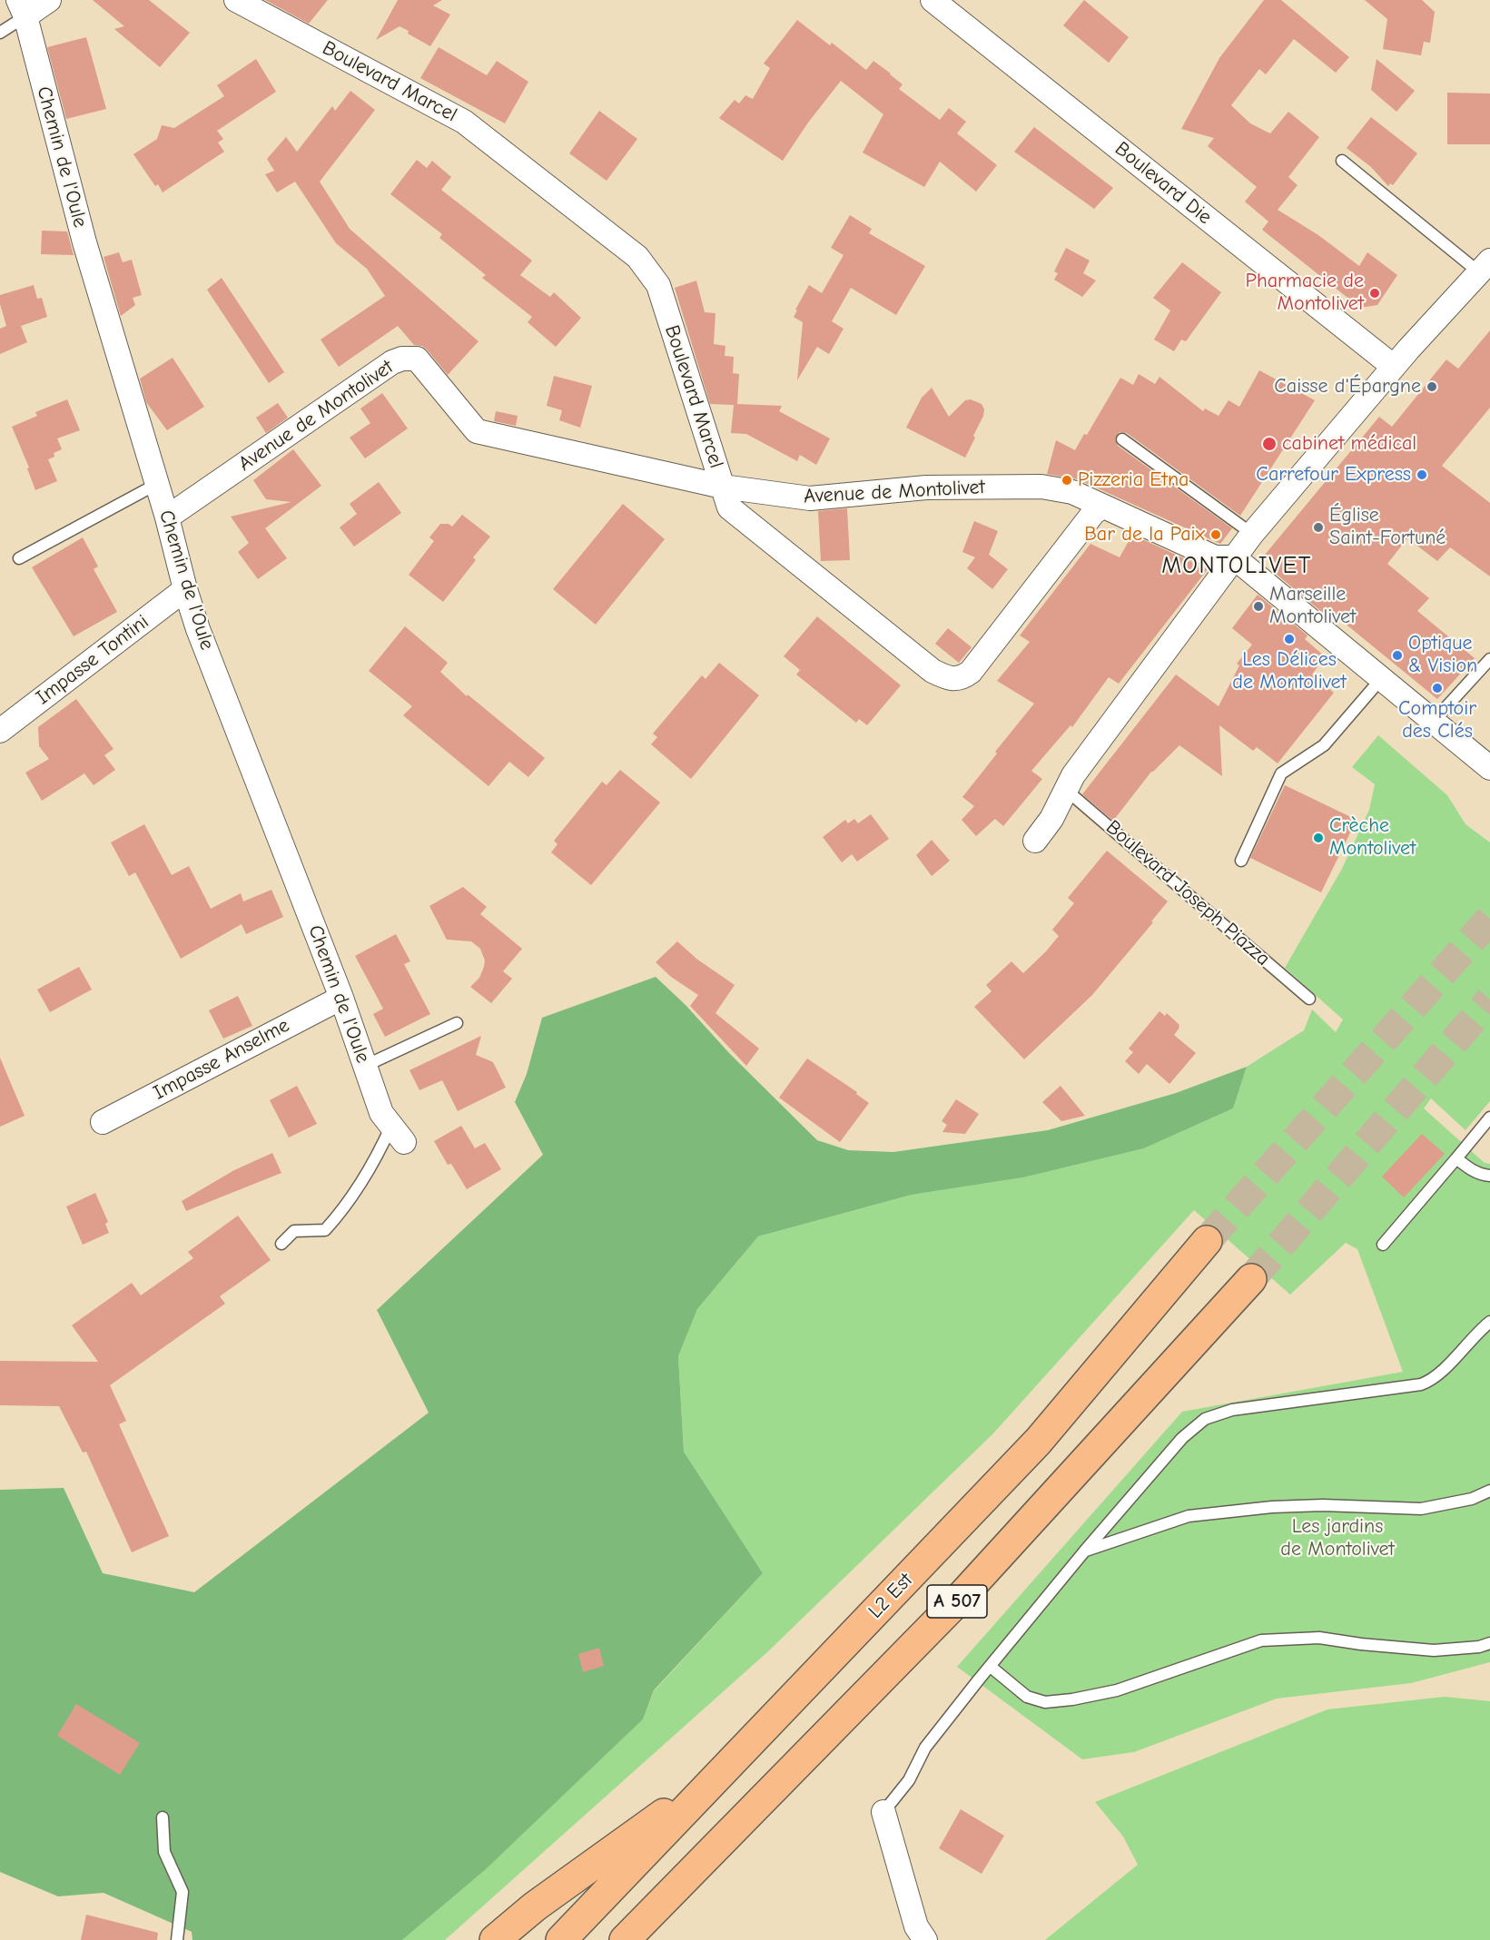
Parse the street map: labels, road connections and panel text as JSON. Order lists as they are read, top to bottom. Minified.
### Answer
{"streets":{"highway":["L2 Est","A 507"],"street":["Boulevard Marcel","Chemin de l'Oule","Boulevard Die","Avenue de Montolivet","Impasse Tontini","Impasse Anselme"],"lane":["Boulevard Joseph Piazza"]},"crossings":[["Boulevard Marcel","Avenue de Montolivet"],["Chemin de l'Oule","Avenue de Montolivet"],["Chemin de l'Oule","Impasse Tontini"],["Chemin de l'Oule","Impasse Anselme"]],"districts":["MONTOLIVET"],"parks":["Les jardins de Montolivet"],"places":["Pharmacie de Montolivet","Caisse d'Épargne","cabinet médical","Carrefour Express","Pizzeria Etna","Église Saint-Fortuné","Bar de la Paix","Marseille Montolivet","Les Délices de Montolivet","Optique & Vision","Comptoir des Clés","Crèche Montolivet"]}
